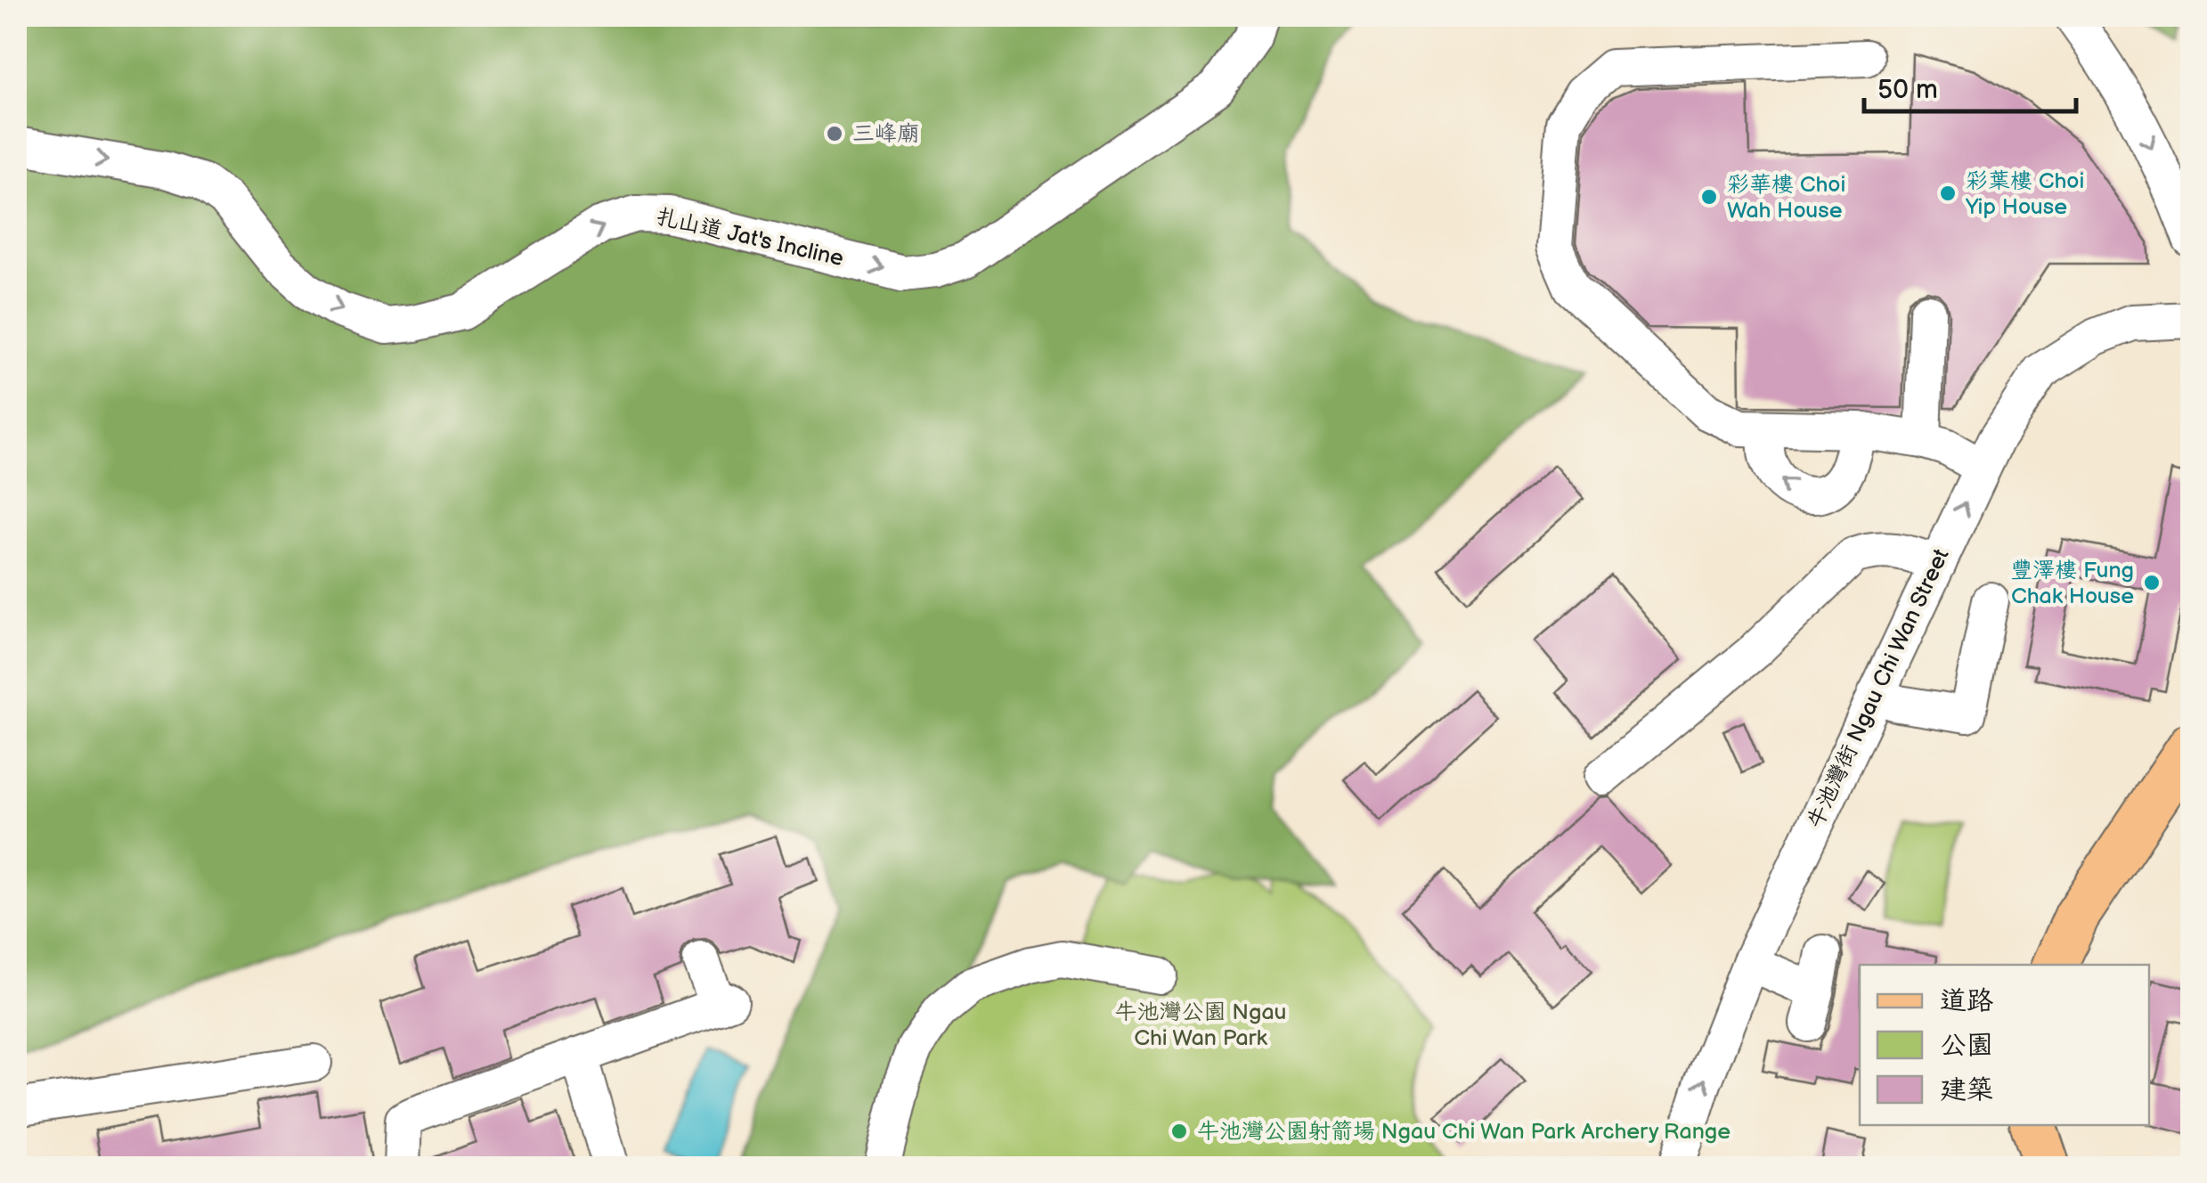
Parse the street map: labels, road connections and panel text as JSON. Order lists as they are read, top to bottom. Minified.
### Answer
{"streets":{"street":["扎山道 Jat's Incline","牛池灣街 Ngau Chi Wan Street"]},"one_way":["扎山道 Jat's Incline"],"parks":["牛池灣公園 Ngau Chi Wan Park"],"places":["三峰廟","彩葉樓 Choi Yip House","彩華樓 Choi Wah House","豐澤樓 Fung Chak House","牛池灣公園射箭場 Ngau Chi Wan Park Archery Range"],"legend":["道路","公園","建築"],"scale_bar":"50 m"}
